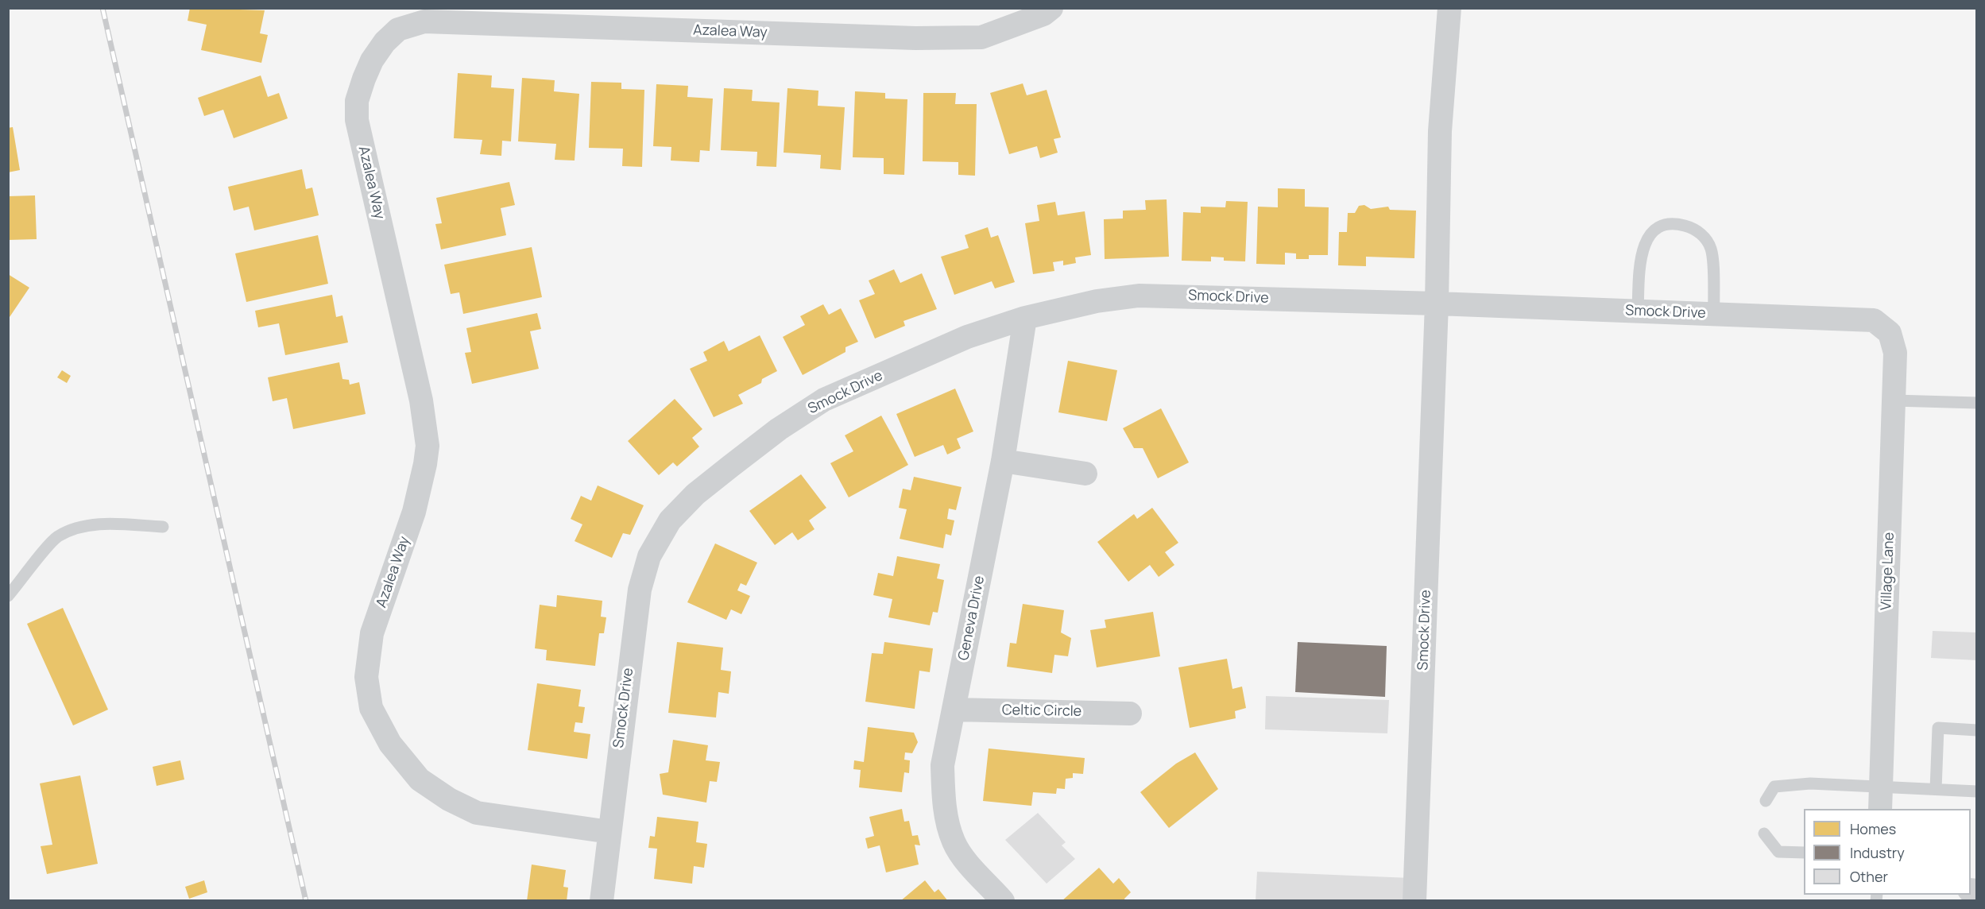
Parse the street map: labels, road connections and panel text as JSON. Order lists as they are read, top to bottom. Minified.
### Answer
{"streets":{"street":["Azalea Way","Smock Drive","Village Lane","Geneva Drive","Celtic Circle"]},"crossings":[["Azalea Way","Smock Drive"],["Smock Drive","Village Lane"],["Smock Drive","Geneva Drive"],["Geneva Drive","Celtic Circle"]],"legend":["Homes","Industry","Other"]}
